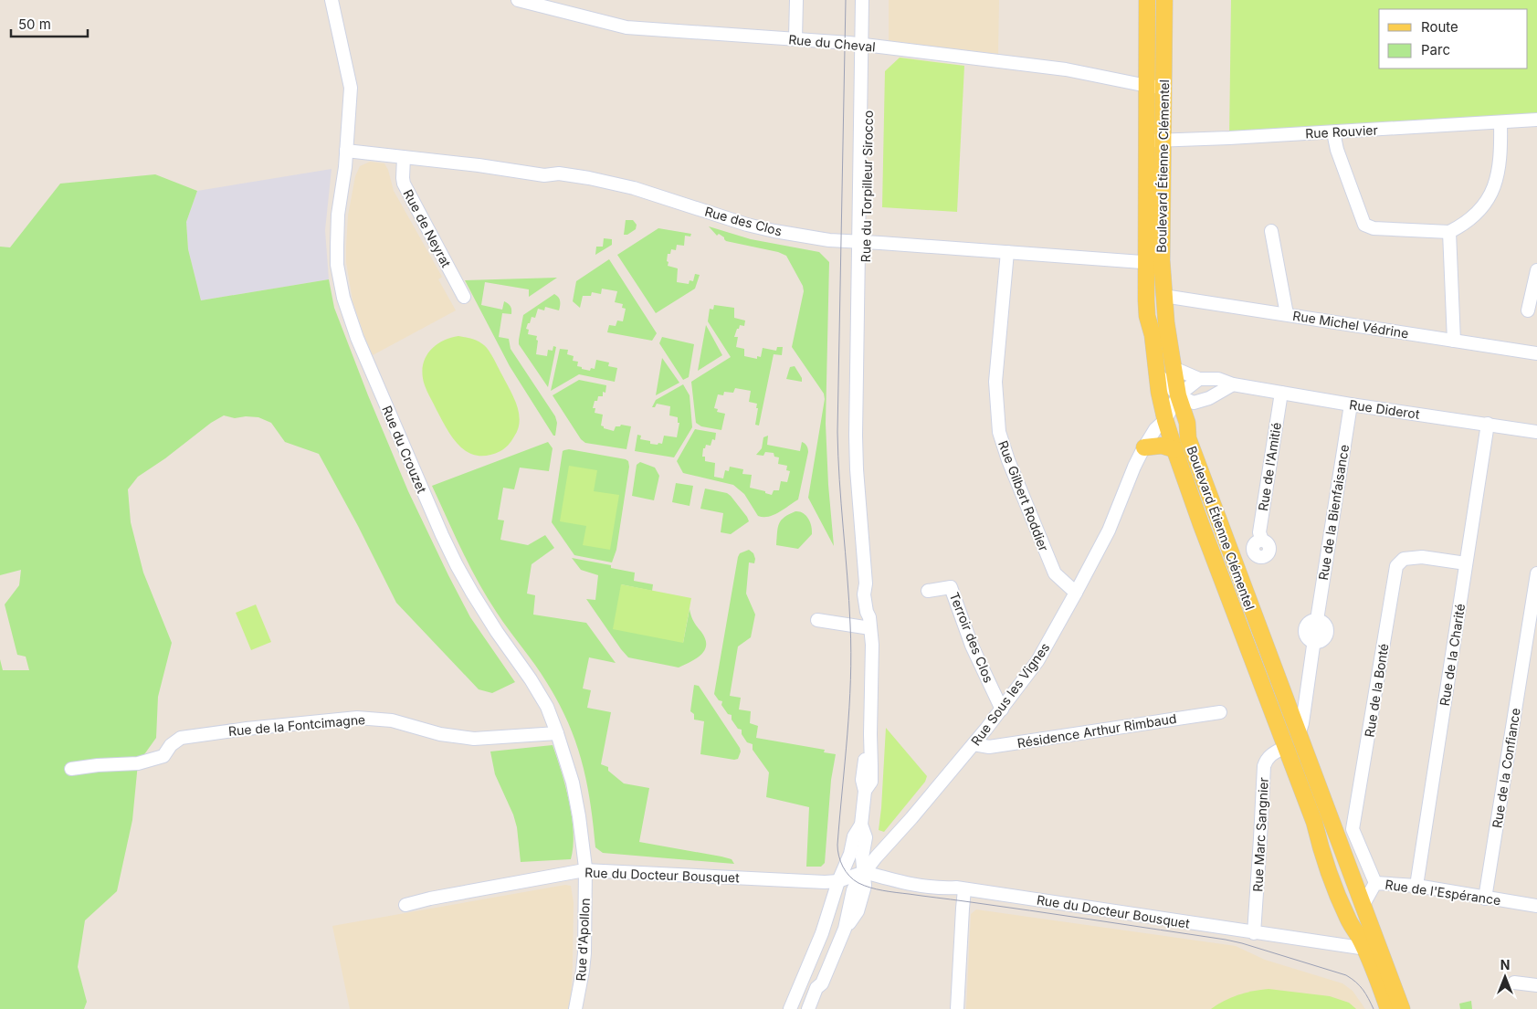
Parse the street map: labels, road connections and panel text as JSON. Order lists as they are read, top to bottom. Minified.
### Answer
{"streets":{"main road":["Boulevard Étienne Clémentel"],"street":["Rue du Cheval","Rue Rouvier","Rue du Torpilleur Sirocco","Rue des Clos","Rue de Neyrat","Rue Michel Védrine","Rue Diderot","Rue du Crouzet","Rue de l'Amitié","Rue Gilbert Roddier","Rue de la Bienfaisance","Terroir des Clos","Rue de la Charité","Rue de la Bonté","Rue Sous les Vignes","Rue de la Fontcimagne","Résidence Arthur Rimbaud","Rue de la Confiance","Rue Marc Sangnier","Rue du Docteur Bousquet","Rue de l'Espérance","Rue d'Apollon"]},"crossings":[["Rue du Cheval","Boulevard Étienne Clémentel"],["Rue du Cheval","Rue du Torpilleur Sirocco"],["Rue Rouvier","Boulevard Étienne Clémentel"],["Boulevard Étienne Clémentel","Rue des Clos"],["Boulevard Étienne Clémentel","Rue Michel Védrine"],["Boulevard Étienne Clémentel","Rue Diderot"],["Boulevard Étienne Clémentel","Rue de la Bienfaisance"],["Boulevard Étienne Clémentel","Rue Marc Sangnier"],["Boulevard Étienne Clémentel","Rue du Docteur Bousquet"],["Boulevard Étienne Clémentel","Rue de l'Espérance"],["Rue du Torpilleur Sirocco","Rue des Clos"],["Rue du Torpilleur Sirocco","Rue Sous les Vignes"],["Rue du Torpilleur Sirocco","Rue du Docteur Bousquet"],["Rue des Clos","Rue de Neyrat"],["Rue des Clos","Rue du Crouzet"],["Rue des Clos","Rue Gilbert Roddier"],["Rue Diderot","Rue de l'Amitié"],["Rue Diderot","Rue de la Bienfaisance"],["Rue Diderot","Rue de la Charité"],["Rue du Crouzet","Rue de la Fontcimagne"],["Rue du Crouzet","Rue du Docteur Bousquet"],["Rue du Crouzet","Rue d'Apollon"],["Rue Gilbert Roddier","Rue Sous les Vignes"],["Terroir des Clos","Rue Sous les Vignes"],["Rue de la Charité","Rue de la Bonté"],["Rue de la Charité","Rue de l'Espérance"],["Rue de la Bonté","Rue de l'Espérance"],["Rue Sous les Vignes","Résidence Arthur Rimbaud"],["Rue Sous les Vignes","Rue du Docteur Bousquet"],["Rue de la Confiance","Rue de l'Espérance"],["Rue Marc Sangnier","Rue du Docteur Bousquet"],["Rue du Docteur Bousquet","Rue d'Apollon"]],"legend":["Route","Parc"],"scale_bar":"50 m","north":"top"}
